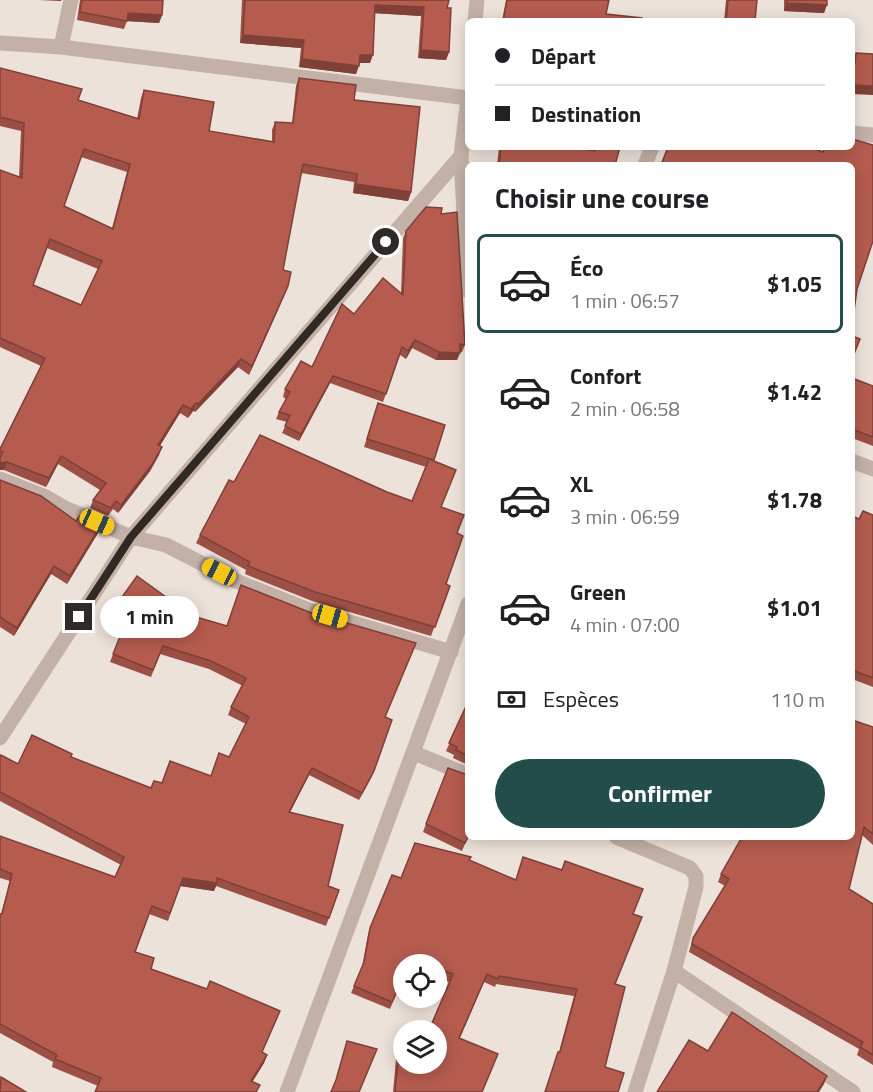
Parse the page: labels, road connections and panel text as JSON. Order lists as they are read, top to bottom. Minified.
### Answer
{"page":{"banner":["Départ","Destination"],"heading":"Choisir une course","list":[{"name":"Éco","note":"1 min · 06:57","value":"$1.05"},{"name":"Confort","note":"2 min · 06:58","value":"$1.42"},{"name":"XL","note":"3 min · 06:59","value":"$1.78"},{"name":"Green","note":"4 min · 07:00","value":"$1.01"}],"bubble":"1 min","pay":["Espèces","110 m"],"buttons":"Confirmer"}}
